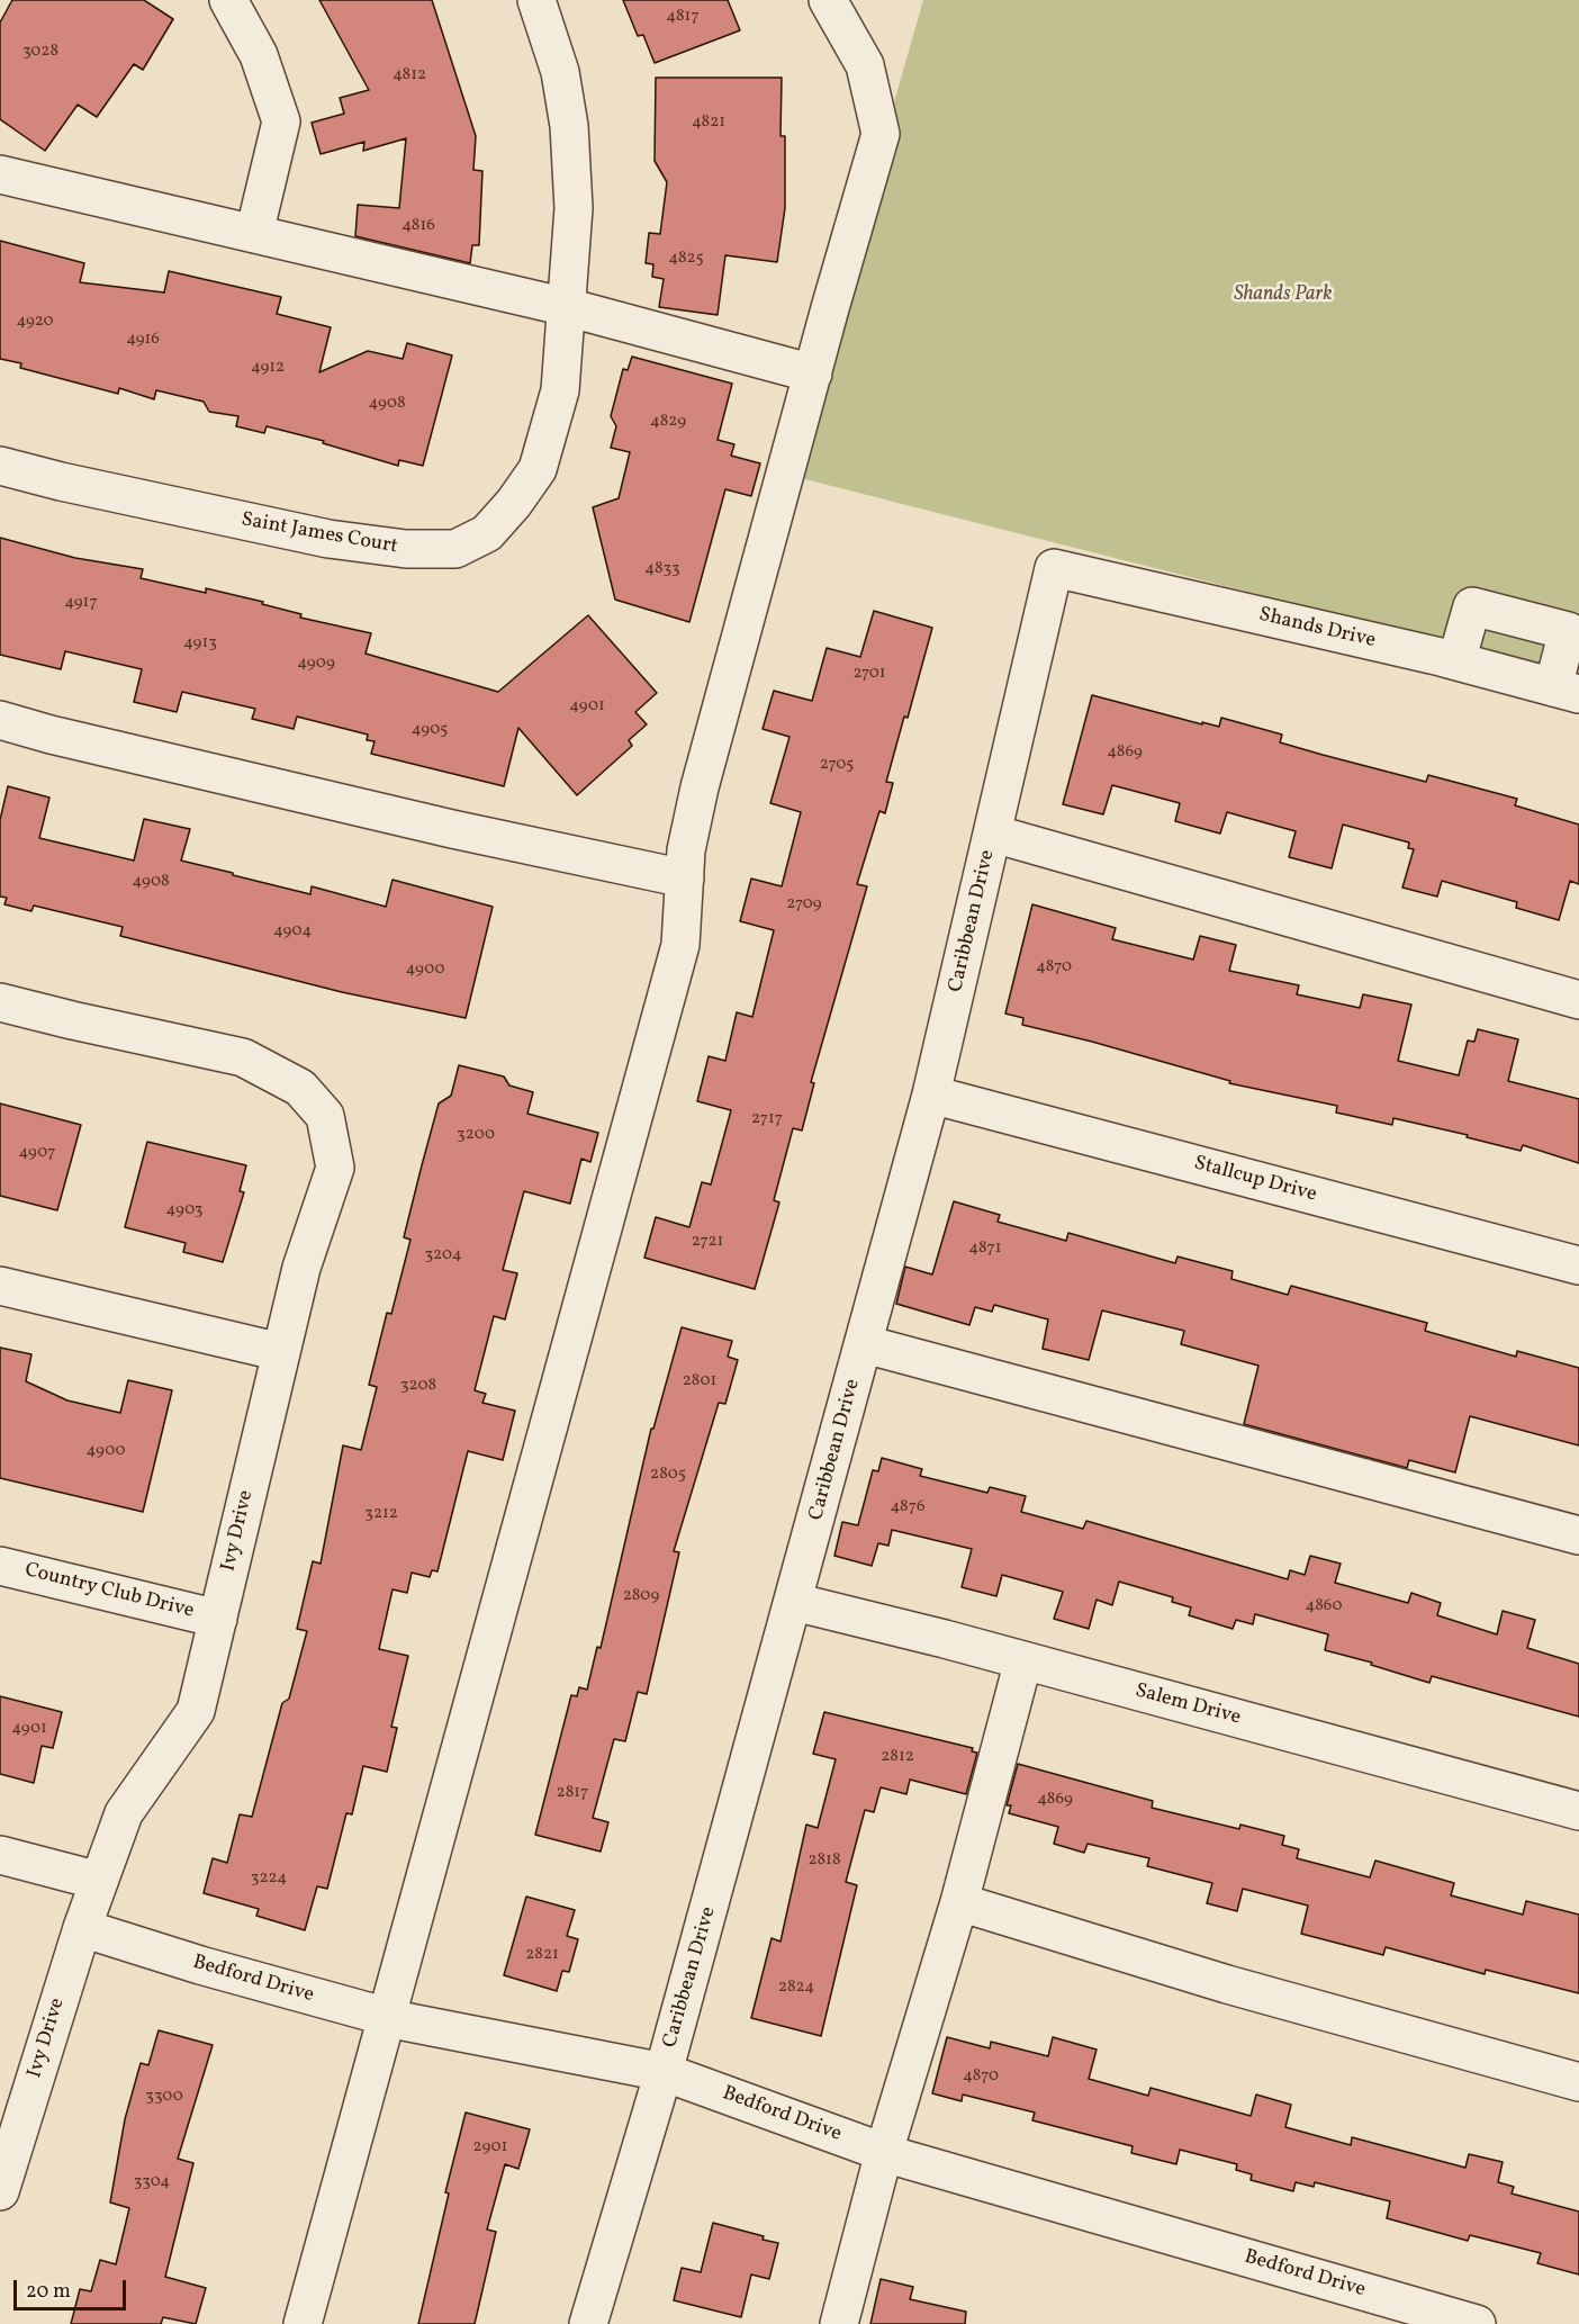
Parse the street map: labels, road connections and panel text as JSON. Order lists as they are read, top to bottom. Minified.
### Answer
{"streets":{"street":["Saint James Court","Shands Drive","Caribbean Drive","Stallcup Drive","Ivy Drive","Country Club Drive","Salem Drive","Bedford Drive"]},"crossings":[["Shands Drive","Caribbean Drive"],["Caribbean Drive","Stallcup Drive"],["Caribbean Drive","Salem Drive"],["Caribbean Drive","Bedford Drive"],["Ivy Drive","Country Club Drive"],["Ivy Drive","Bedford Drive"]],"parks":["Shands Park"],"house_numbers":["4817","3028","4812","4821","4816","4825","4920","4916","4912","4908","4829","4833","4917","4913","4909","2701","4901","4905","4869","2705","4908","2709","4904","4870","4900","2717","3200","4907","4903","2721","4871","3204","2801","3208","4900","2805","4876","3212","2809","4860","4901","2812","2817","4869","2818","3224","2821","2824","4870","3300","2901","3304"],"scale_bar":"20 m"}
